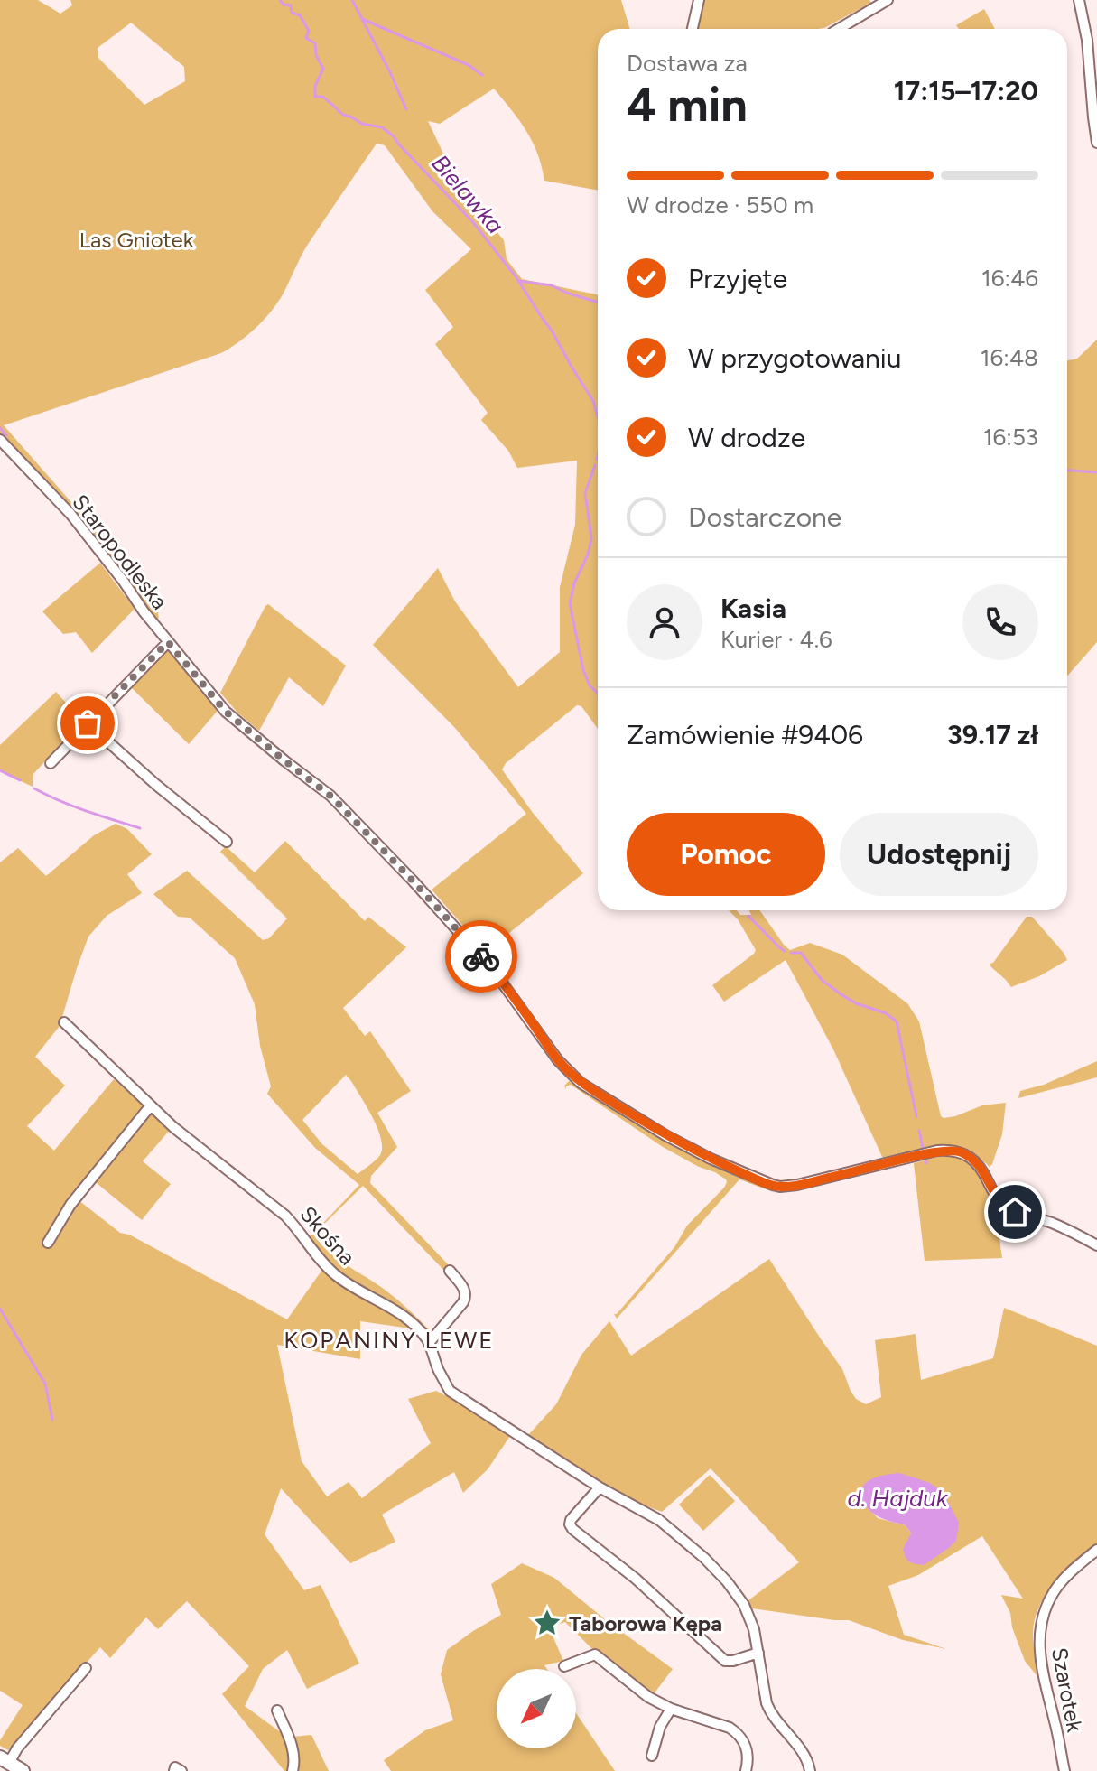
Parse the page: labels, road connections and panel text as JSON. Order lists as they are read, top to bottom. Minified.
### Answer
{"streets":{"street":["Staropodleska","Skośna","Szarotek"]},"districts":["KOPANINY LEWE"],"water":["Bielawka","d. Hajduk"],"parks":["Las Gniotek"],"places":{"place":["Taborowa Kępa"]},"north":"bottom left","page":{"heading":["4 min","Dostawa za","17:15–17:20"],"panel":["Kasia","Kurier · 4.6","Zamówienie #9406","39.17 zł"],"bar":"W drodze · 550 m","list":[["Przyjęte","16:46"],["W przygotowaniu","16:48"],["W drodze","16:53"],"Dostarczone"],"buttons":["Pomoc","Udostępnij"]}}
